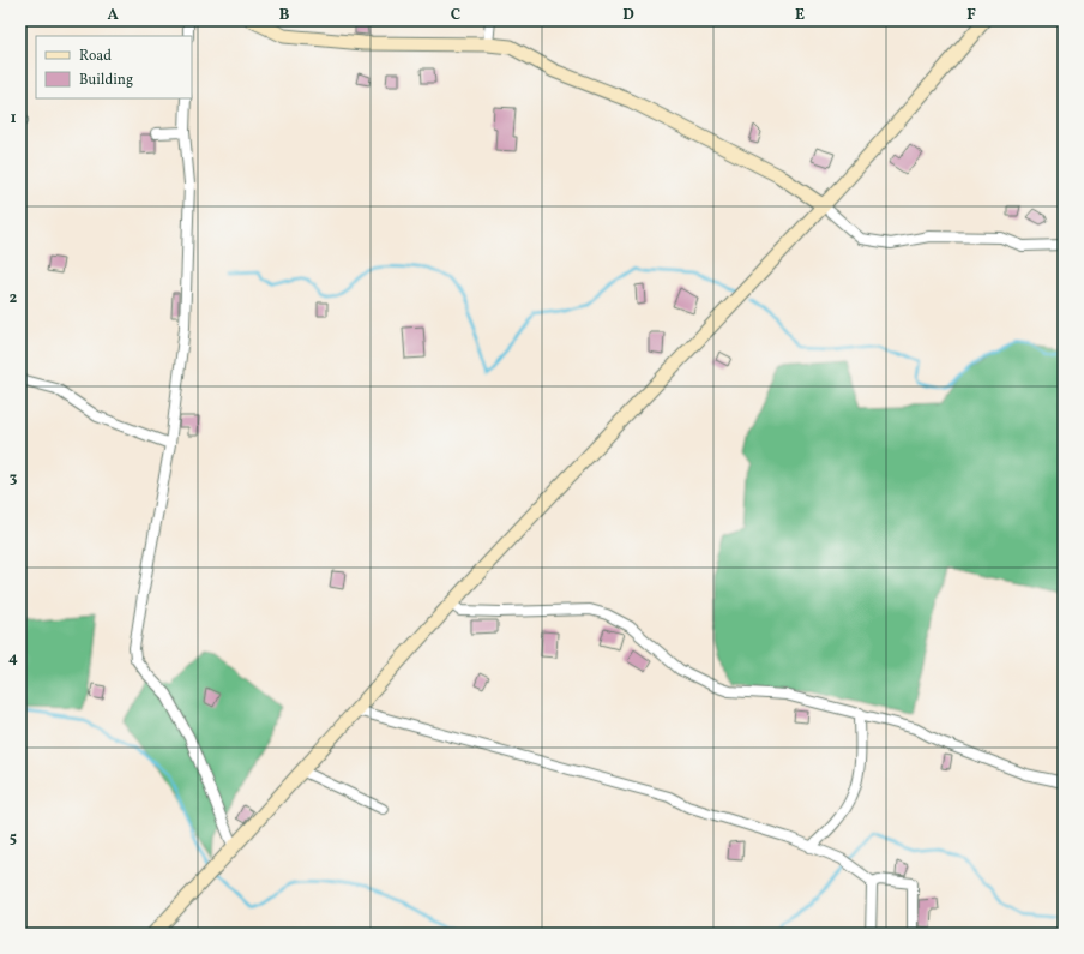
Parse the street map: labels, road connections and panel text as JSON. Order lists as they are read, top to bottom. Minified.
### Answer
{"legend":["Road","Building"],"grid":{"columns":["A","B","C","D","E","F"],"rows":["1","2","3","4","5"]}}
